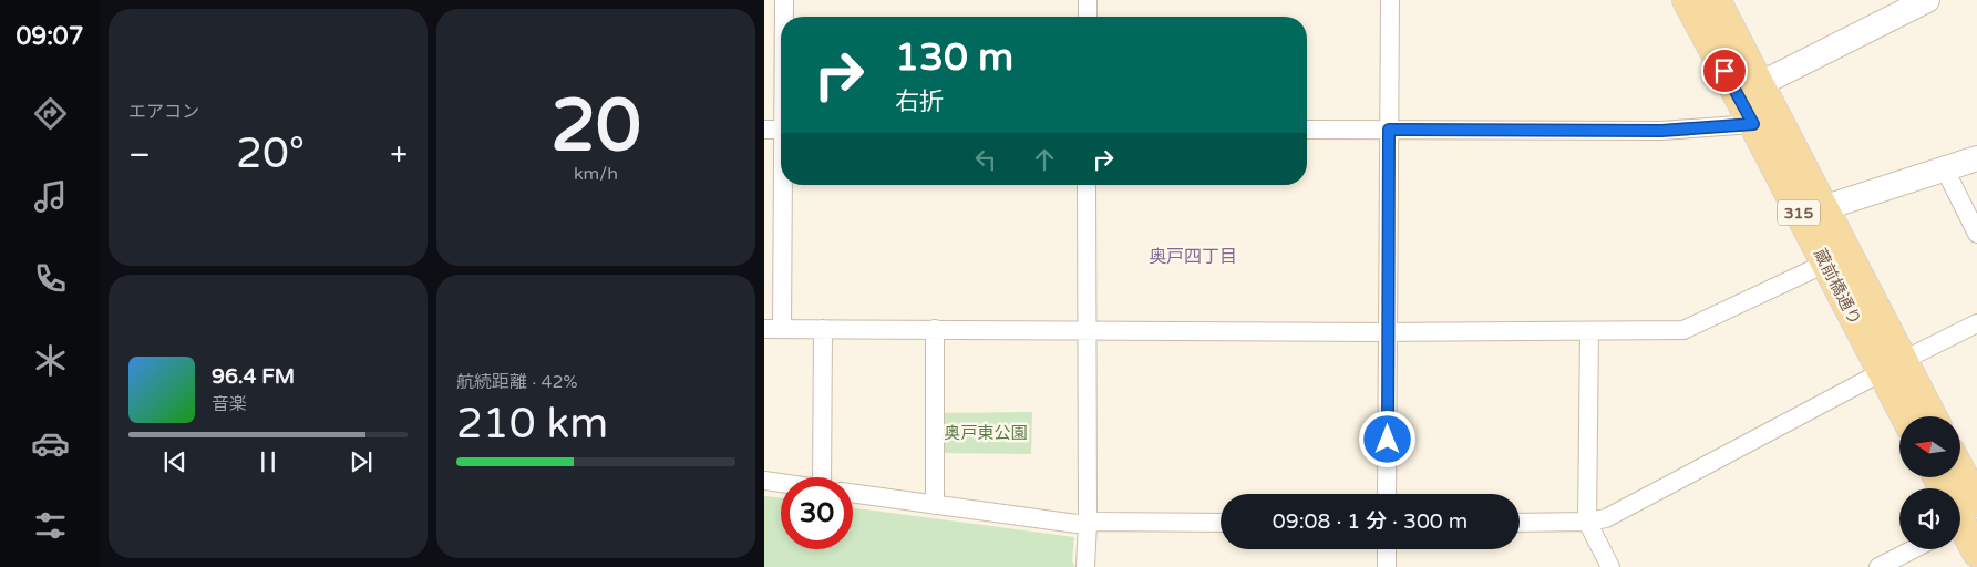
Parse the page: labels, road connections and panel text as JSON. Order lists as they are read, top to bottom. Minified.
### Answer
{"streets":{"main road":["315","蔵前橋通り"]},"districts":["奥戸四丁目"],"parks":["奥戸東公園"],"north":"left","page":{"tabs":"09:07","tile":["エアコン",["20","km/h"],["航続距離 · 42%","210 km"]],"turn":["130 m","右折"],"heat":["−","20°","+"],"song":["96.4 FM","音楽"],"limit":"30","trip":"09:08 · 1 分 · 300 m"}}
